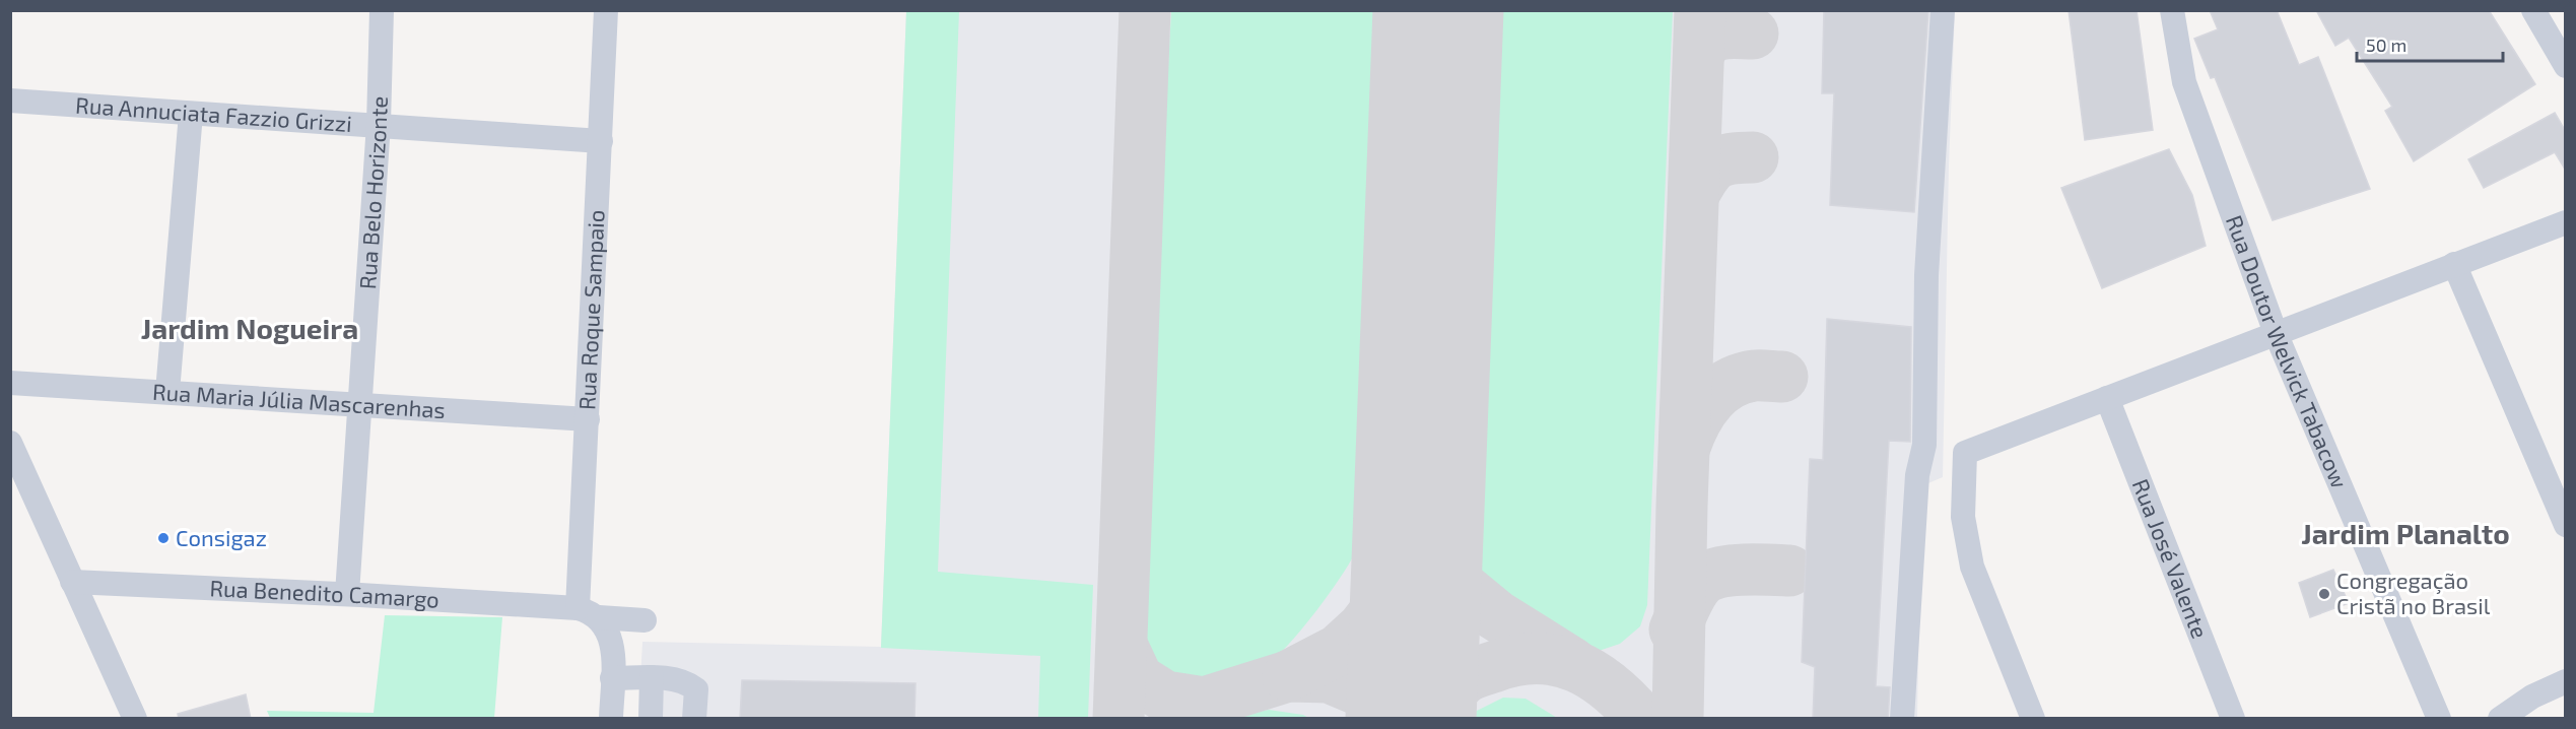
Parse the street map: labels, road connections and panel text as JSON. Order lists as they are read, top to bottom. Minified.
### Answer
{"streets":{"street":["Rua Annuciata Fazzio Grizzi","Rua Belo Horizonte","Rua Roque Sampaio","Rua Doutor Welvick Tabacow","Rua Maria Júlia Mascarenhas","Rua José Valente","Rua Benedito Camargo"]},"crossings":[["Rua Annuciata Fazzio Grizzi","Rua Belo Horizonte"],["Rua Annuciata Fazzio Grizzi","Rua Roque Sampaio"],["Rua Belo Horizonte","Rua Maria Júlia Mascarenhas"],["Rua Belo Horizonte","Rua Benedito Camargo"],["Rua Roque Sampaio","Rua Maria Júlia Mascarenhas"],["Rua Roque Sampaio","Rua Benedito Camargo"]],"districts":["Jardim Nogueira","Jardim Planalto"],"places":["Consigaz","Congregação Cristã no Brasil"],"scale_bar":"50 m"}
